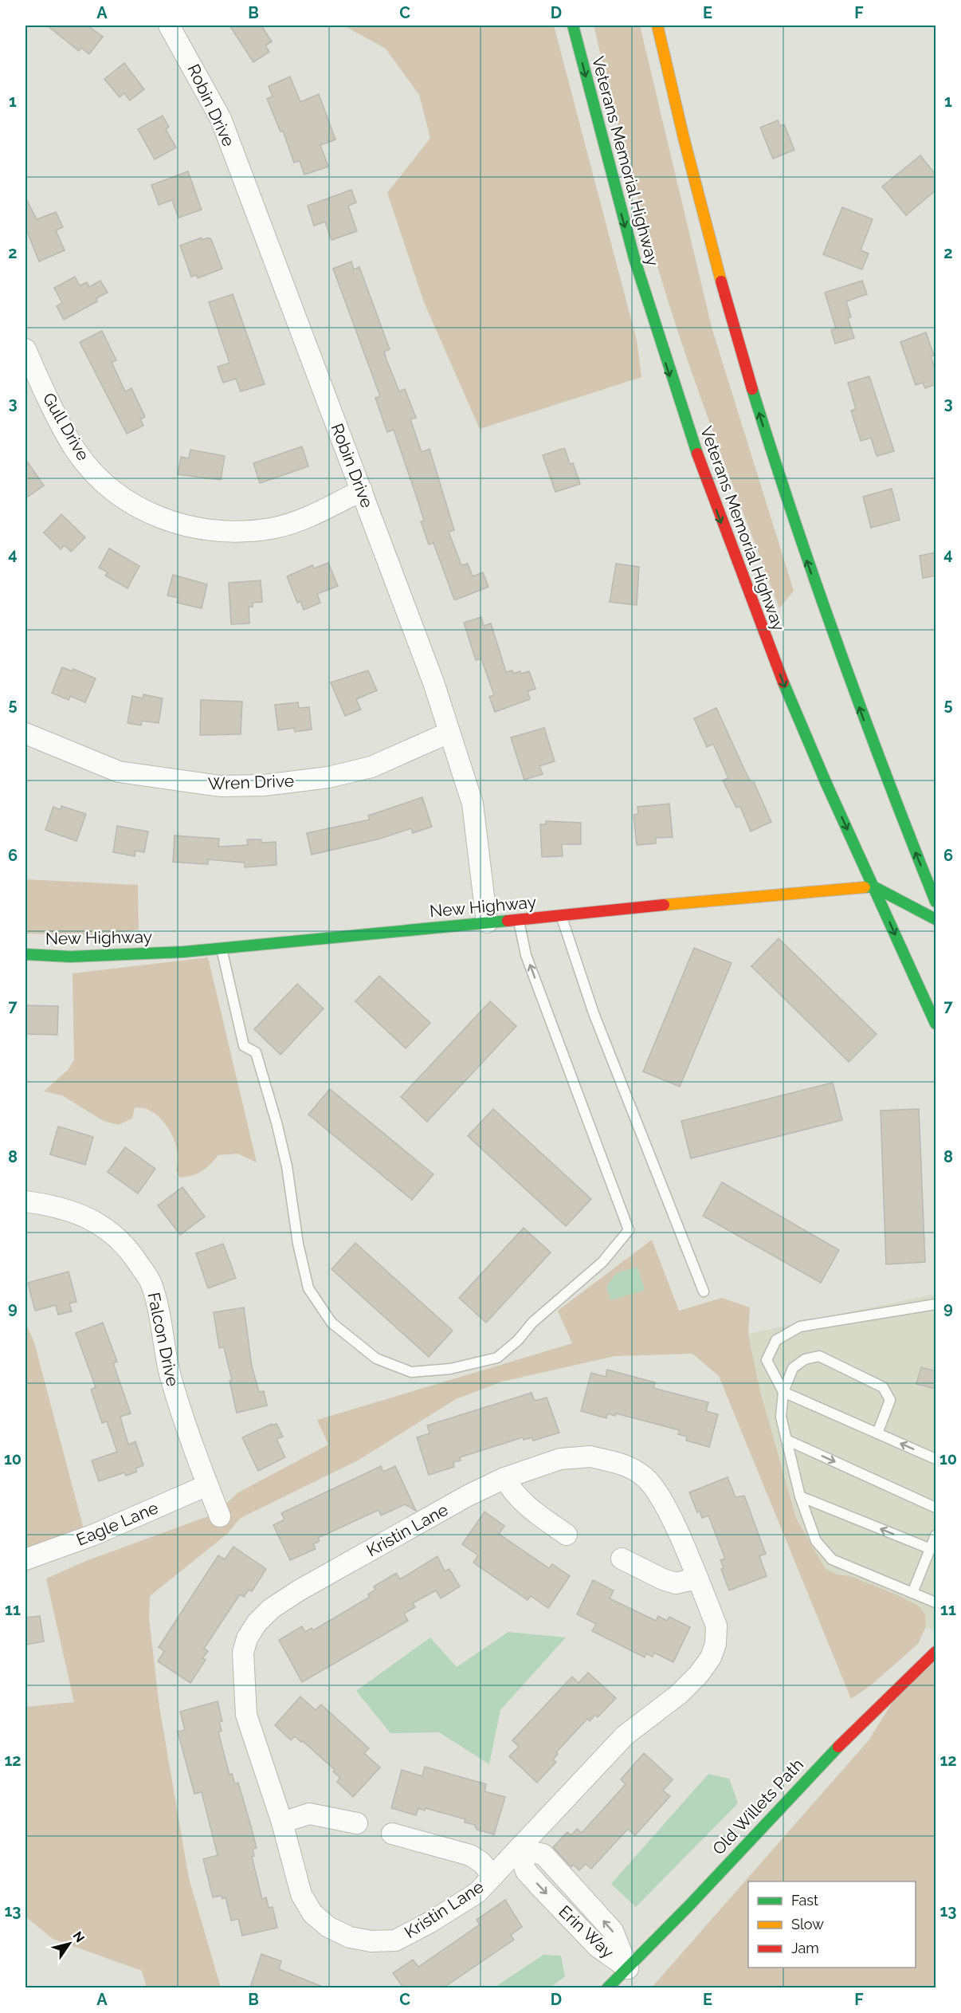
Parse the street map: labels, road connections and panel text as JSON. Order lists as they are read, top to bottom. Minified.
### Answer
{"streets":{"main road":["Veterans Memorial Highway","New Highway","Old Willets Path"],"street":["Robin Drive","Gull Drive","Wren Drive","Falcon Drive","Eagle Lane","Kristin Lane","Erin Way"]},"crossings":[["Robin Drive","Gull Drive"],["Robin Drive","Wren Drive"],["Robin Drive","New Highway"],["Veterans Memorial Highway","New Highway"],["Falcon Drive","Eagle Lane"],["Kristin Lane","Erin Way"],["Old Willets Path","Erin Way"]],"legend":["Fast","Slow","Jam"],"north":"top right","grid":{"columns":["A","B","C","D","E","F"],"rows":["1","2","3","4","5","6","7","8","9","10","11","12","13"]}}
